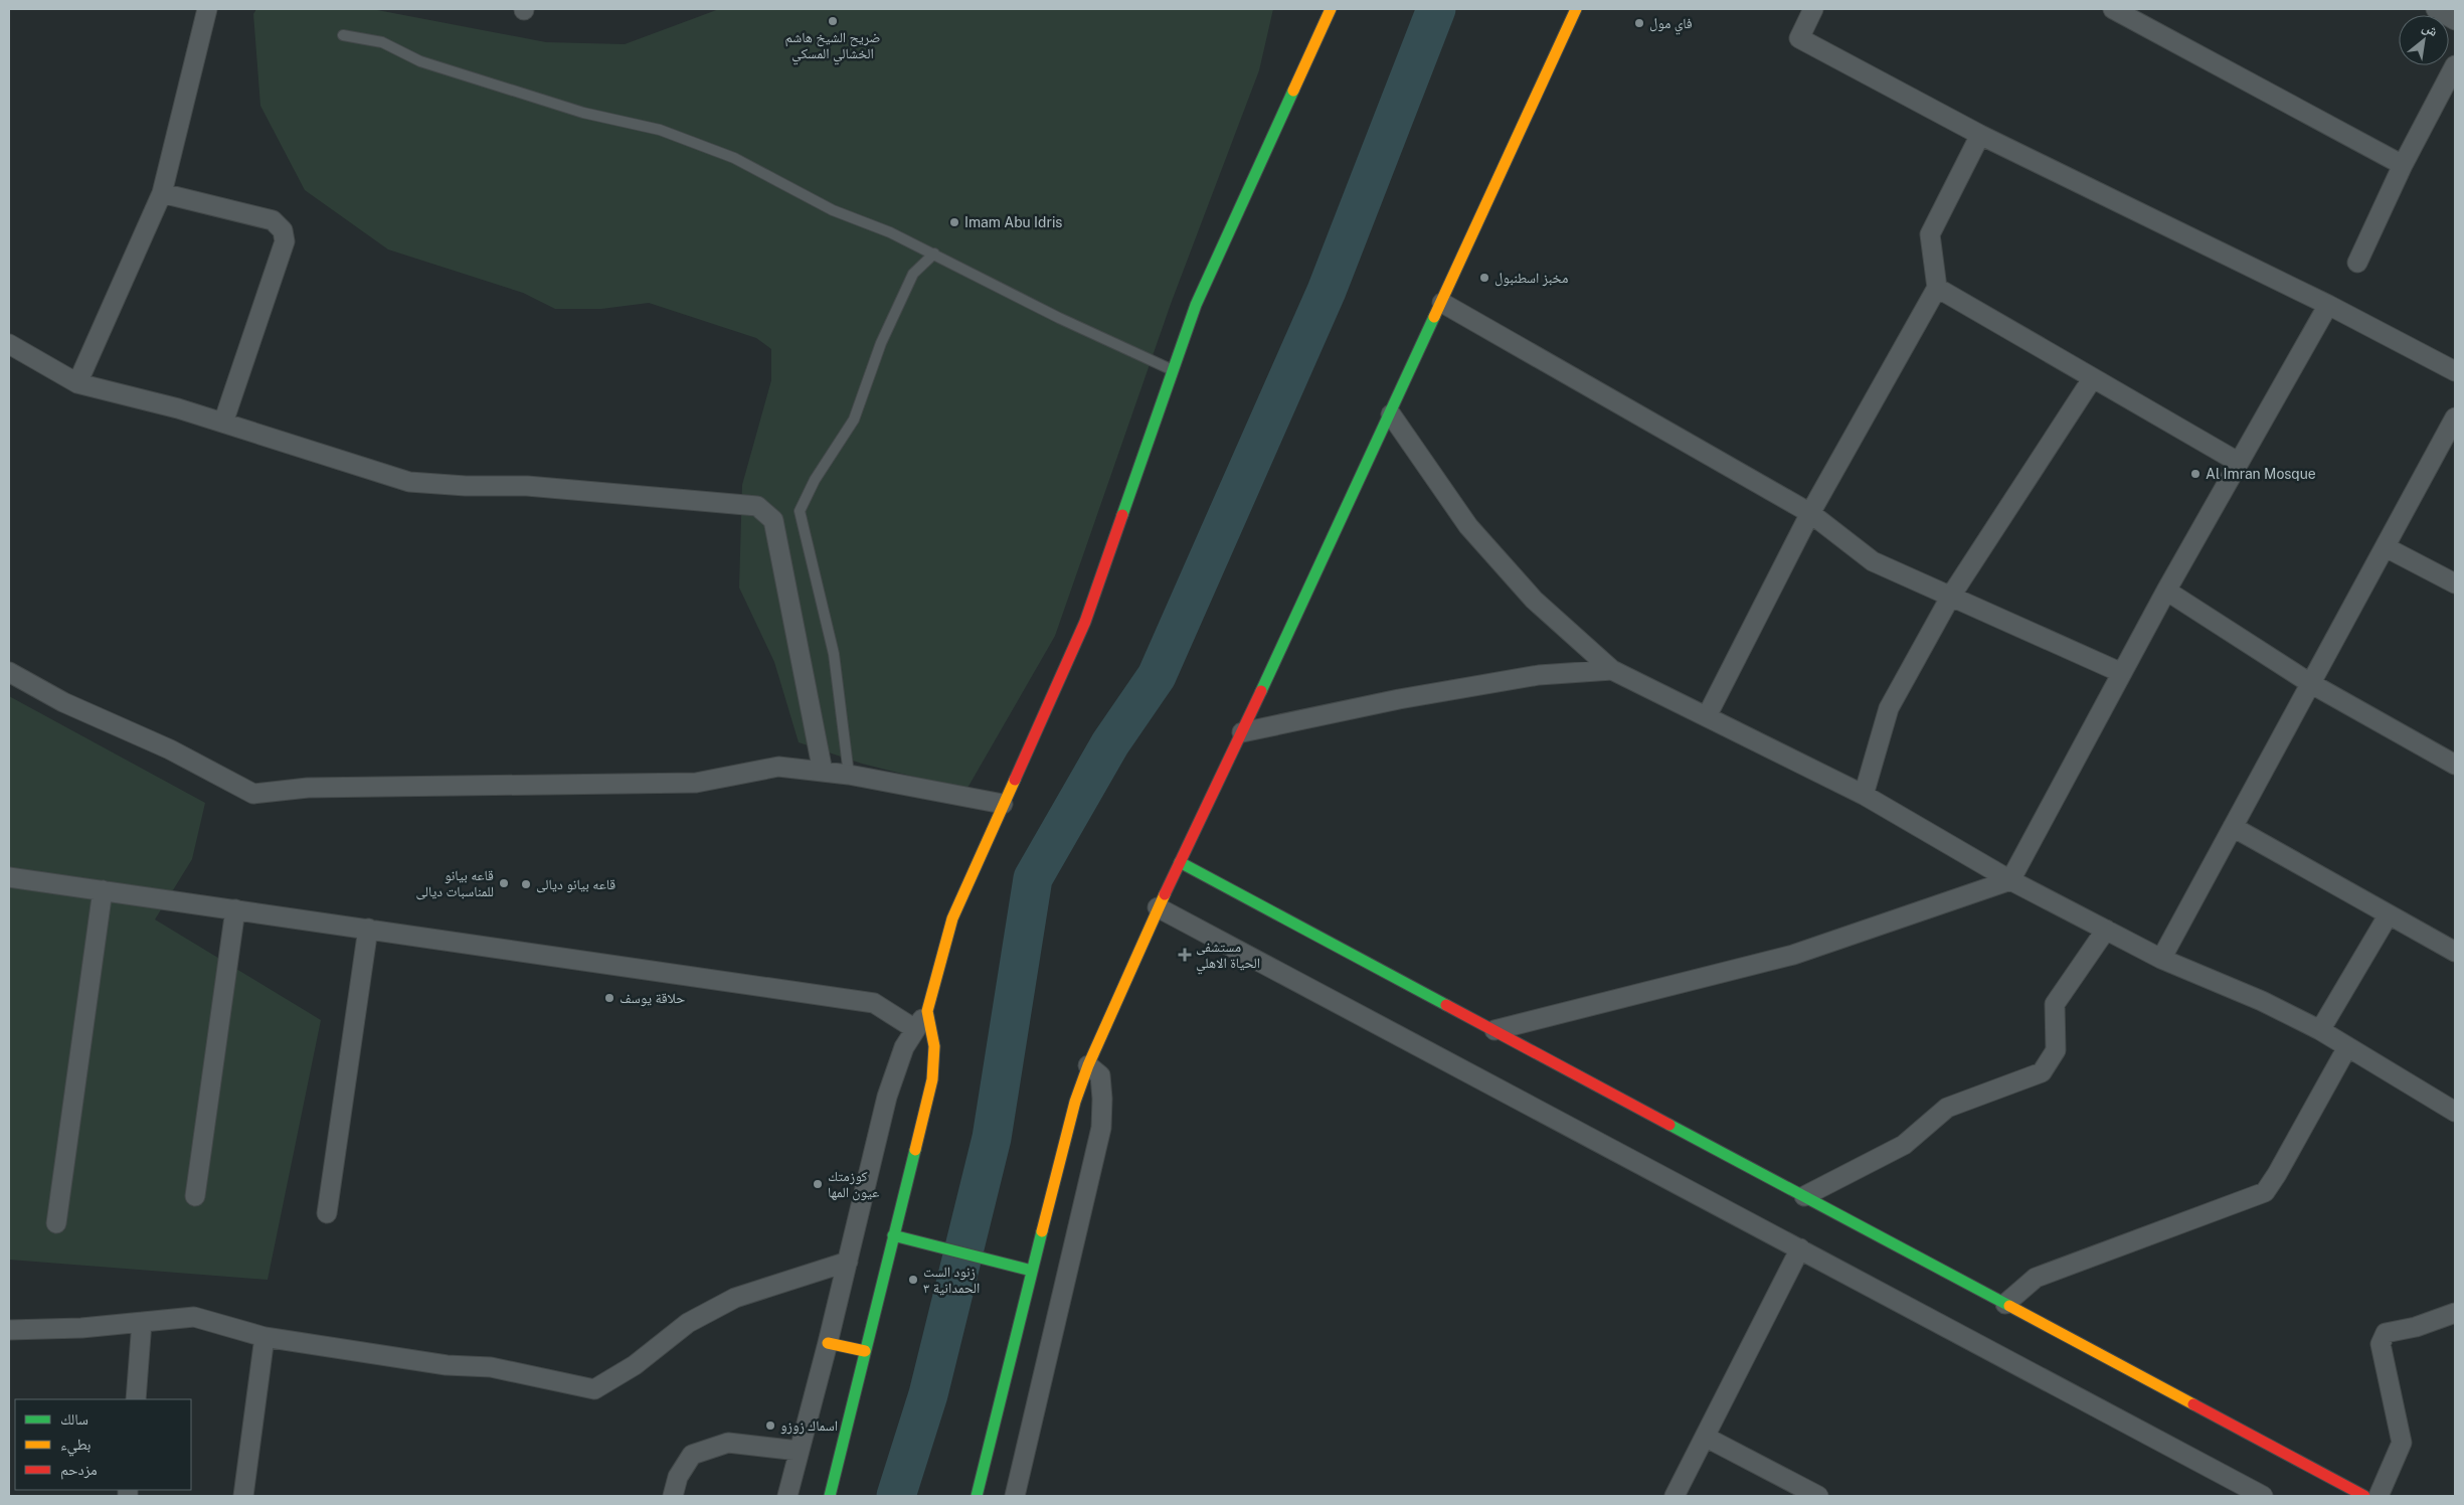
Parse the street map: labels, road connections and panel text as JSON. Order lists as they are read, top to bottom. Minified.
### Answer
{"places":{"other":["ضريح الشيخ هاشم الخشالي المسكي","فاي مول","Imam Abu Idris","مخبز اسطنبول","Al Imran Mosque","قاعه بيانو للمناسبات ديالى","قاعه بيانو ديالى","حلاقة يوسف","كوزمتك عيون المها","زنود الست الحمدانية ٣","اسماك زوزو"],"health":["مستشفى الحياة الاهلي"]},"legend":["سالك","بطيء","مزدحم"],"north":"top right"}
